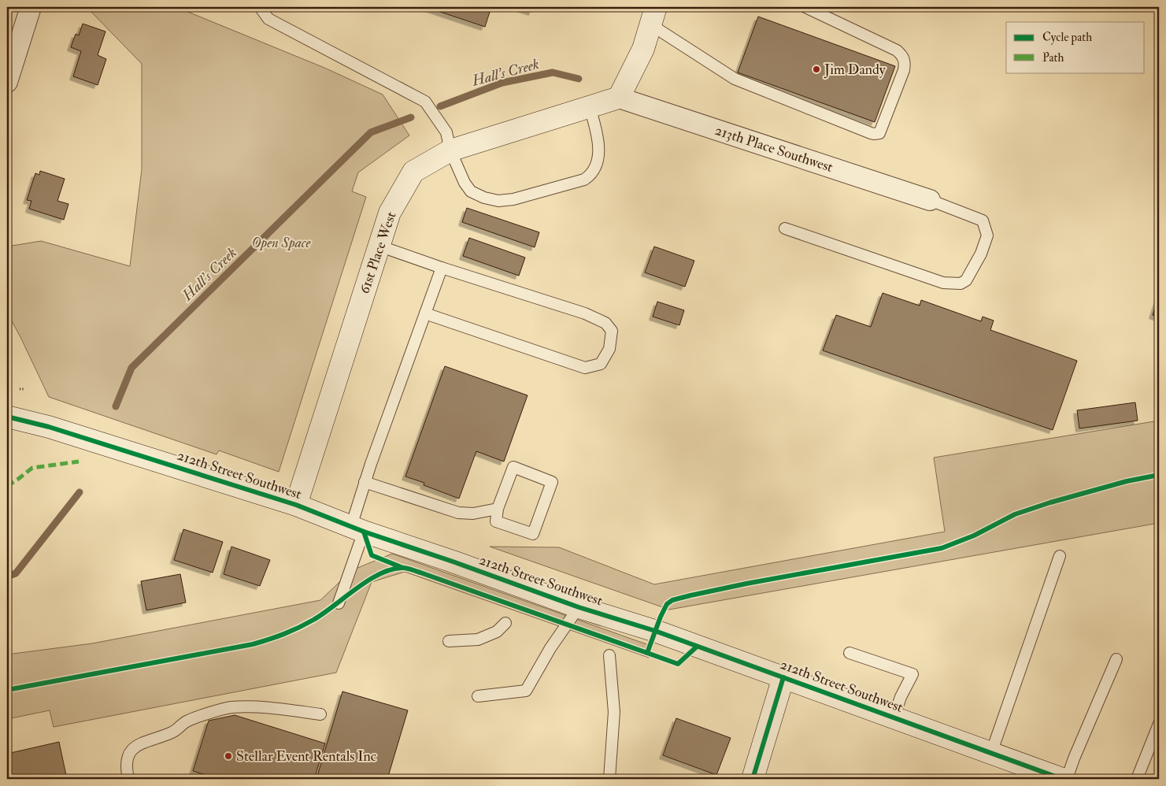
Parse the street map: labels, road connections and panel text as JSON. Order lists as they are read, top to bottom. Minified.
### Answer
{"streets":{"main road":["61st Place West","212th Street Southwest"],"street":["213th Place Southwest"]},"crossings":[["213th Place Southwest","61st Place West"],["61st Place West","212th Street Southwest"]],"water":["Hall's Creek"],"parks":["Open Space"],"places":["Jim Dandy","Stellar Event Rentals Inc"],"legend":["Cycle path","Path"]}
